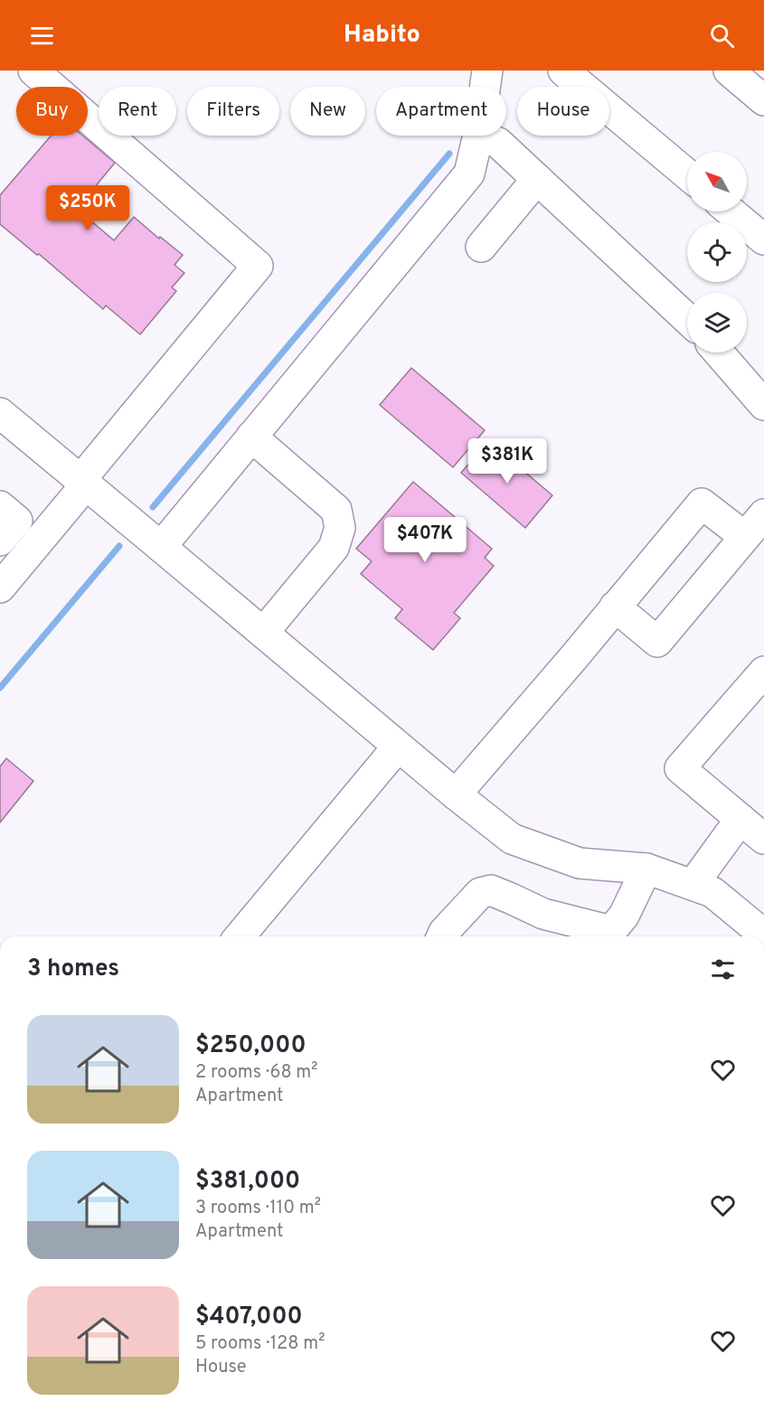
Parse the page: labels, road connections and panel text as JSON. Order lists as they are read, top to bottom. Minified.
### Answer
{"north":"top left","page":{"header":"Habito","chip":["Buy","Rent","Filters","New","Apartment","House"],"price":["$250K","$381K","$407K"],"heading":"3 homes","list":[{"name":"$250,000","note":"2 rooms · 68 m² · Apartment"},{"name":"$381,000","note":"3 rooms · 110 m² · Apartment"},{"name":"$407,000","note":"5 rooms · 128 m² · House"}]}}
